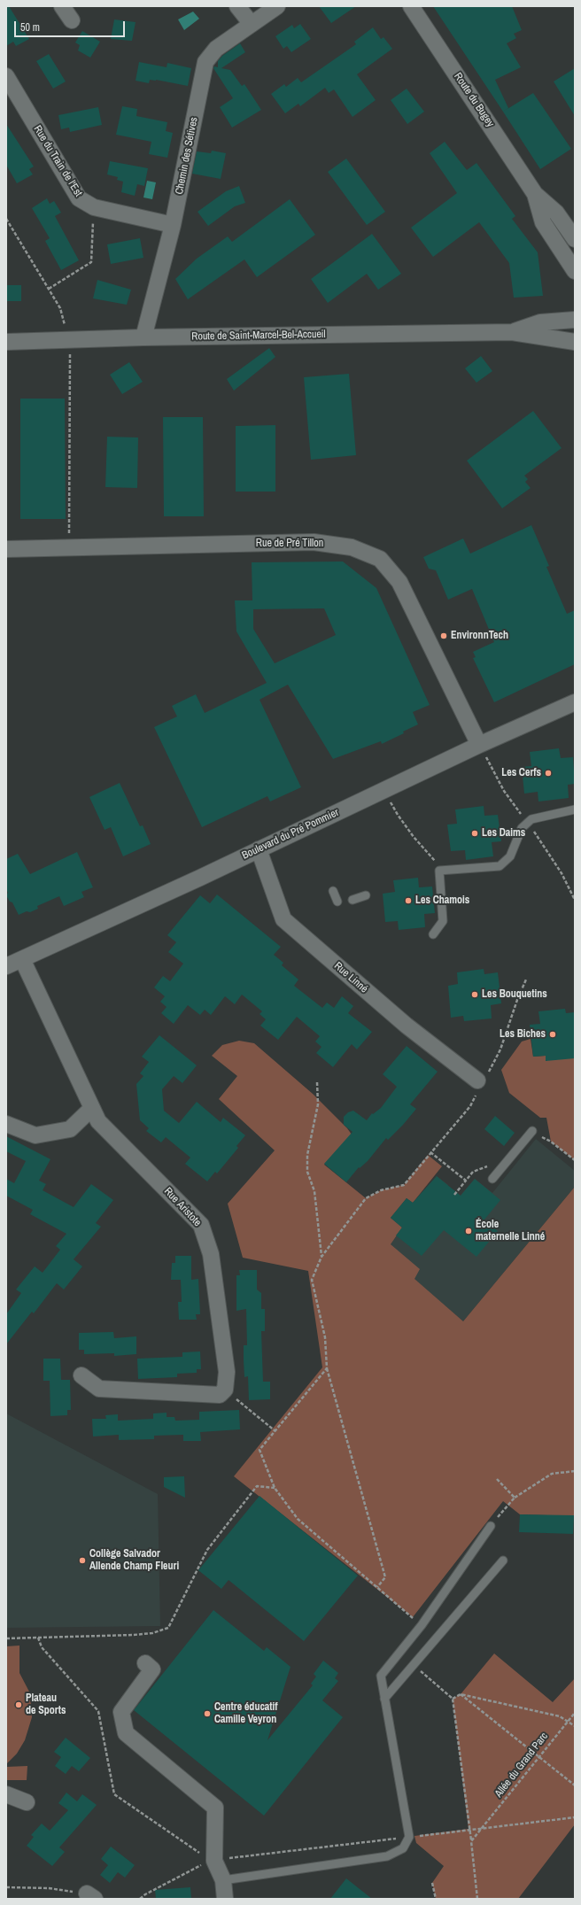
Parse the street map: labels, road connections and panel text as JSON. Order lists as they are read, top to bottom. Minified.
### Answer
{"streets":{"street":["Route du Bugey","Chemin des Sétives","Rue du Train de l'Est","Route de Saint-Marcel-Bel-Accueil","Rue de Pré Tillon","Boulevard du Pré Pommier","Rue Linné","Rue Aristote"],"path":["Allée du Grand Parc"]},"crossings":[["Chemin des Sétives","Rue du Train de l'Est"],["Chemin des Sétives","Route de Saint-Marcel-Bel-Accueil"],["Rue de Pré Tillon","Boulevard du Pré Pommier"],["Boulevard du Pré Pommier","Rue Linné"],["Boulevard du Pré Pommier","Rue Aristote"]],"places":["EnvironnTech","Les Cerfs","Les Daims","Les Chamois","Les Bouquetins","Les Biches","École maternelle Linné","Collège Salvador Allende Champ Fleuri","Plateau de Sports","Centre éducatif Camille Veyron"],"scale_bar":"50 m"}
